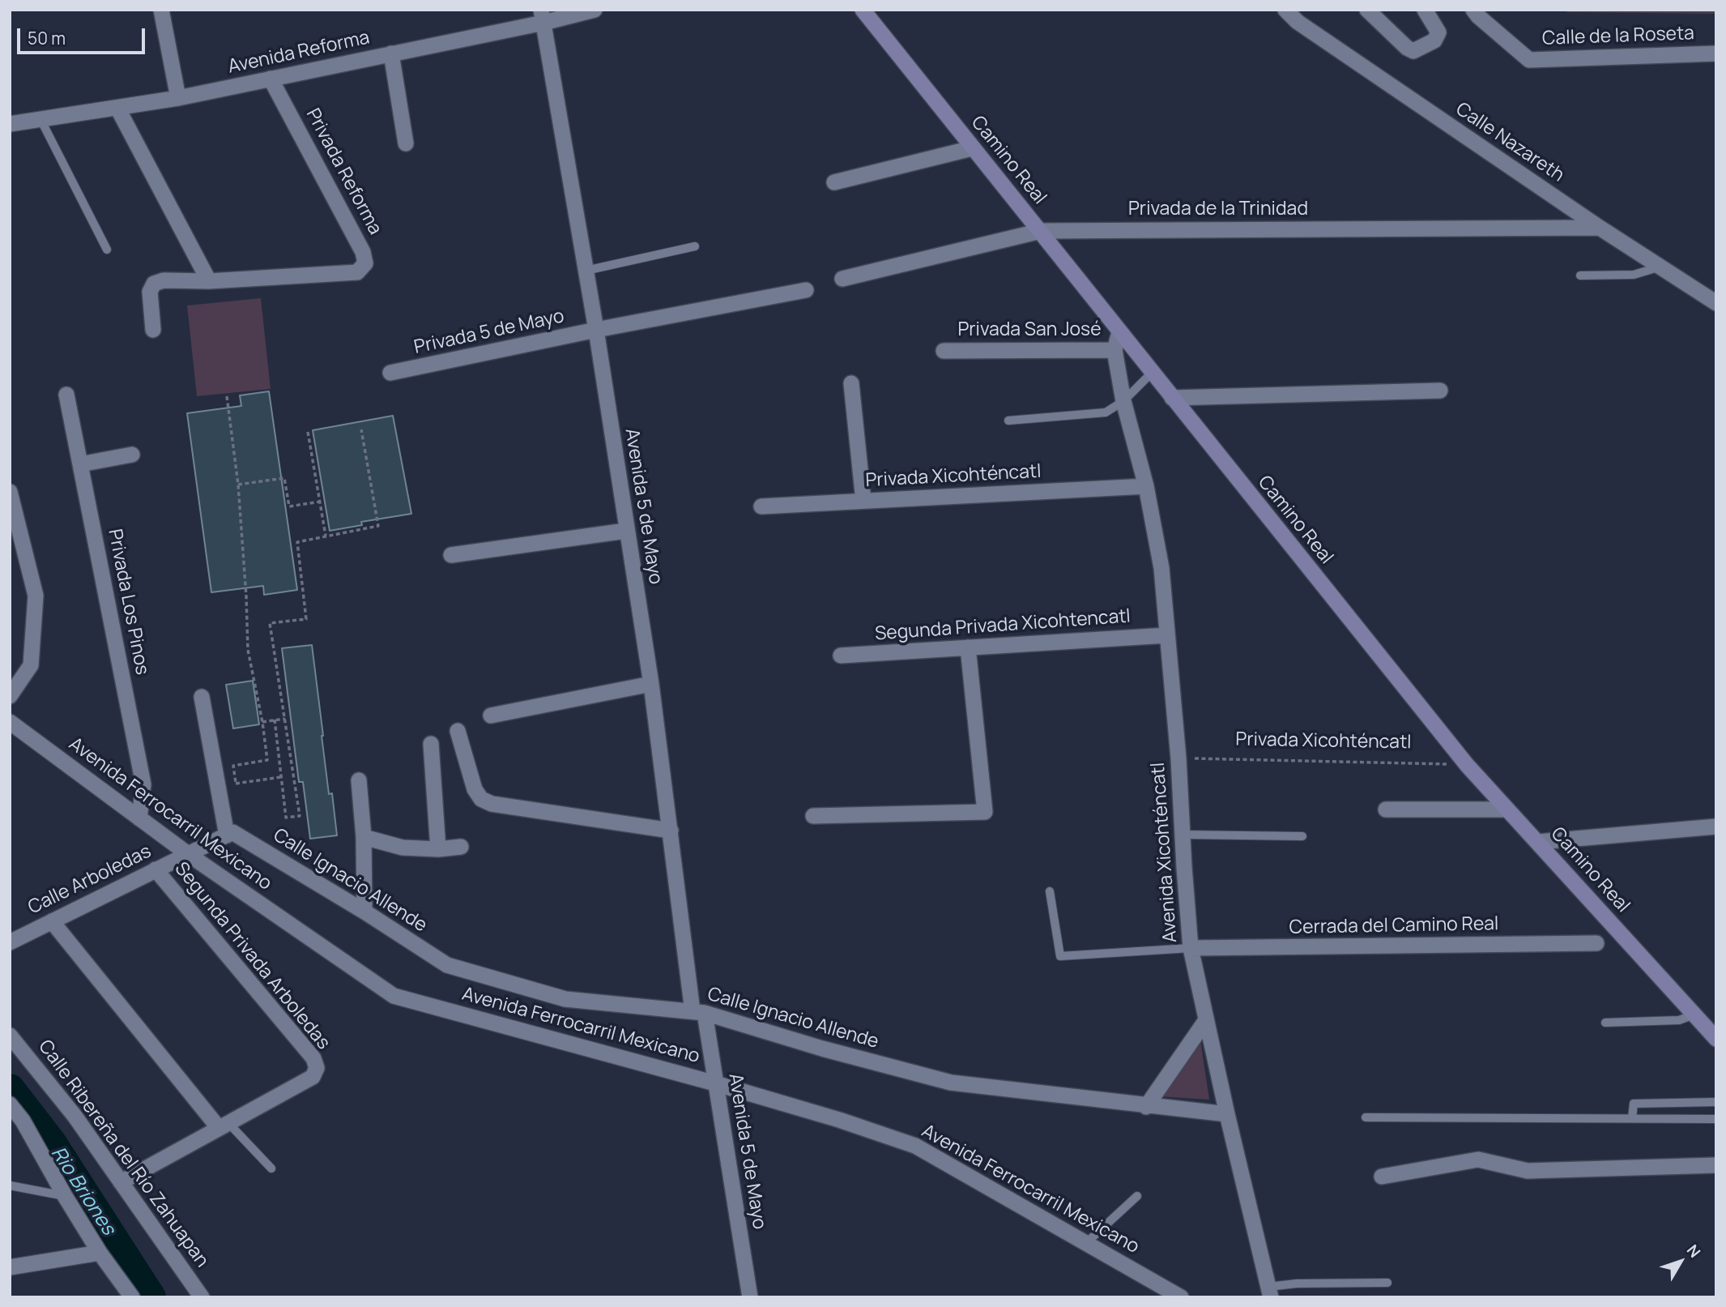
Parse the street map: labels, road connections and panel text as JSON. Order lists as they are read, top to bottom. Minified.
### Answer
{"streets":{"main road":["Camino Real"],"street":["Calle de la Roseta","Avenida Reforma","Calle Nazareth","Privada Reforma","Privada de la Trinidad","Privada San José","Privada 5 de Mayo","Privada Xicohténcatl","Avenida 5 de Mayo","Privada Los Pinos","Segunda Privada Xicohtencatl","Avenida Ferrocarril Mexicano","Avenida Xicohténcatl","Calle Arboledas","Calle Ignacio Allende","Cerrada del Camino Real","Segunda Privada Arboledas","Calle Ribereña del Río Zahuapan"]},"crossings":[["Avenida Reforma","Privada Reforma"],["Avenida Reforma","Avenida 5 de Mayo"],["Calle Nazareth","Privada de la Trinidad"],["Camino Real","Privada de la Trinidad"],["Camino Real","Privada Xicohténcatl"],["Camino Real","Avenida Xicohténcatl"],["Privada San José","Avenida Xicohténcatl"],["Privada 5 de Mayo","Avenida 5 de Mayo"],["Privada Xicohténcatl","Avenida Xicohténcatl"],["Avenida 5 de Mayo","Avenida Ferrocarril Mexicano"],["Avenida 5 de Mayo","Calle Ignacio Allende"],["Privada Los Pinos","Avenida Ferrocarril Mexicano"],["Segunda Privada Xicohtencatl","Avenida Xicohténcatl"],["Avenida Ferrocarril Mexicano","Calle Arboledas"],["Avenida Xicohténcatl","Calle Ignacio Allende"],["Avenida Xicohténcatl","Cerrada del Camino Real"],["Calle Arboledas","Segunda Privada Arboledas"]],"water":["Rio Briones"],"scale_bar":"50 m","north":"top right"}
